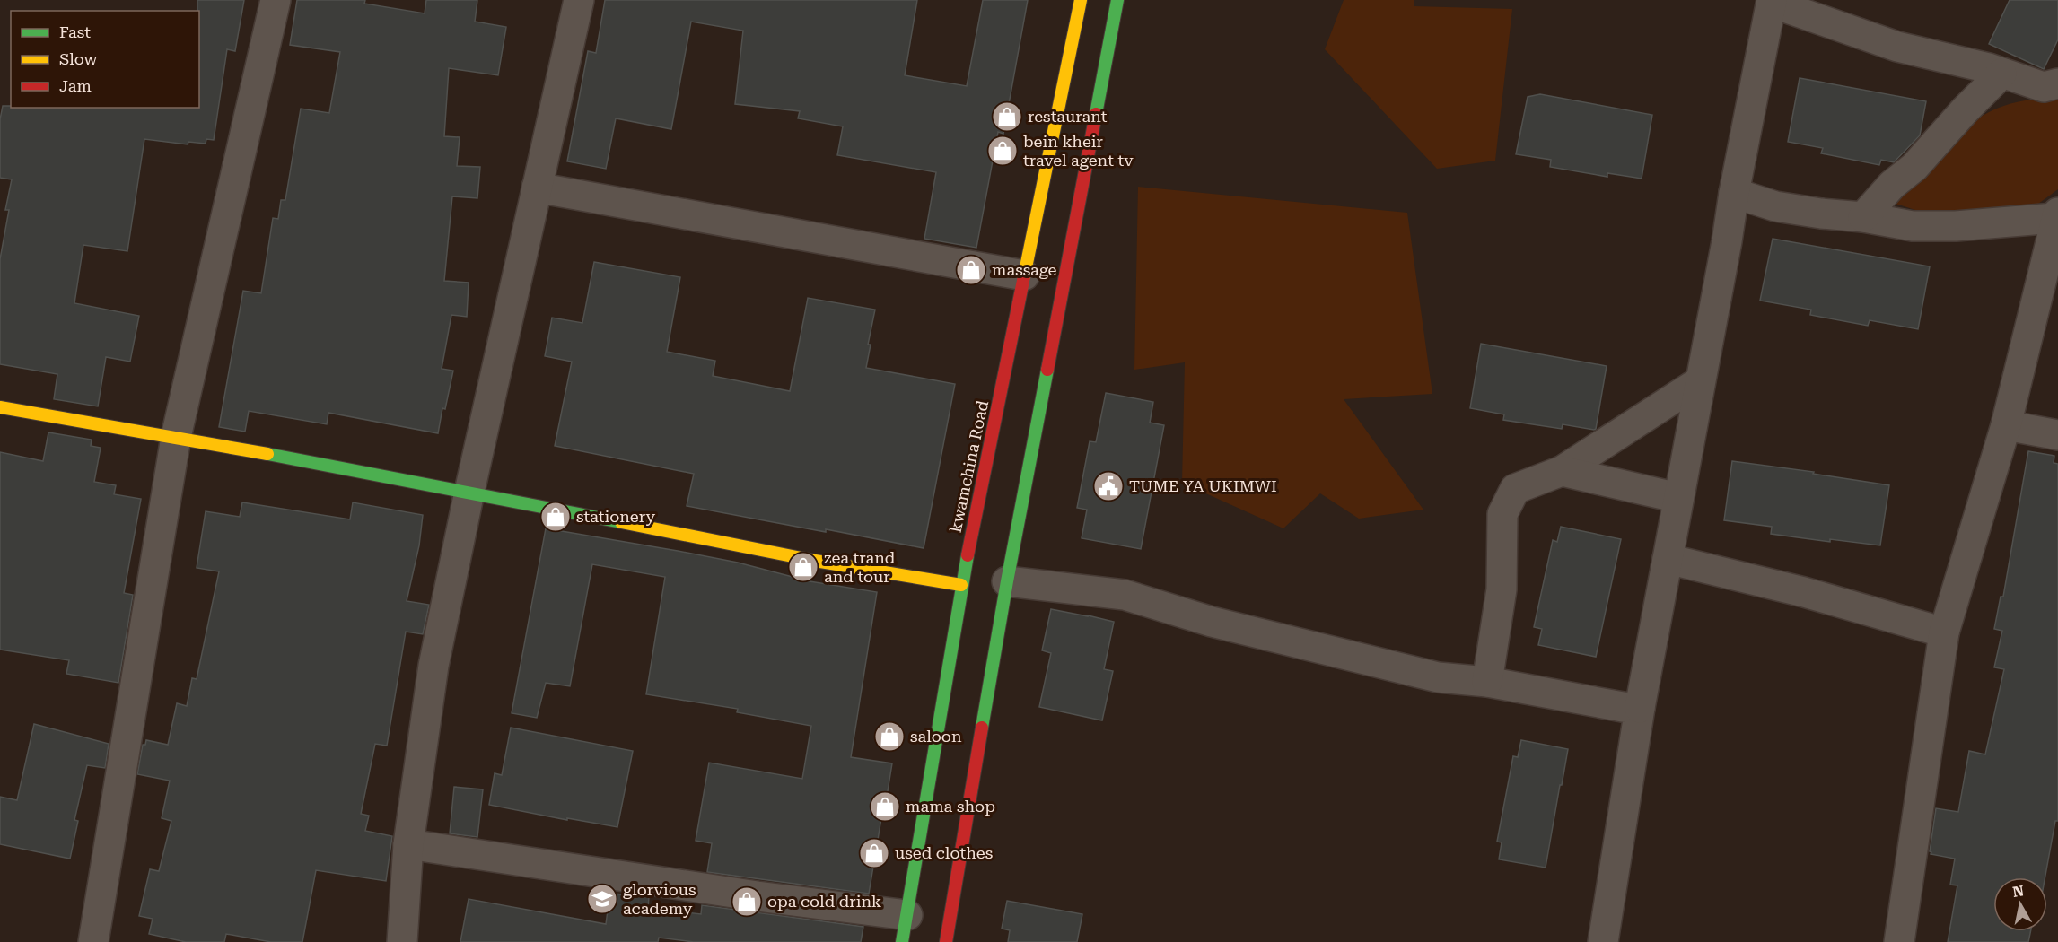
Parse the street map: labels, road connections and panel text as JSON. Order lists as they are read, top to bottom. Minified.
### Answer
{"streets":{"main road":["kwamchina Road"]},"places":{"shop":["restaurant","bein kheir travel agent tv","massage","stationery","zea trand and tour","saloon","mama shop","used clothes","opa cold drink"],"public building":["TUME YA UKIMWI"],"school or university":["glorvious academy"]},"legend":["Fast","Slow","Jam"],"north":"top"}
